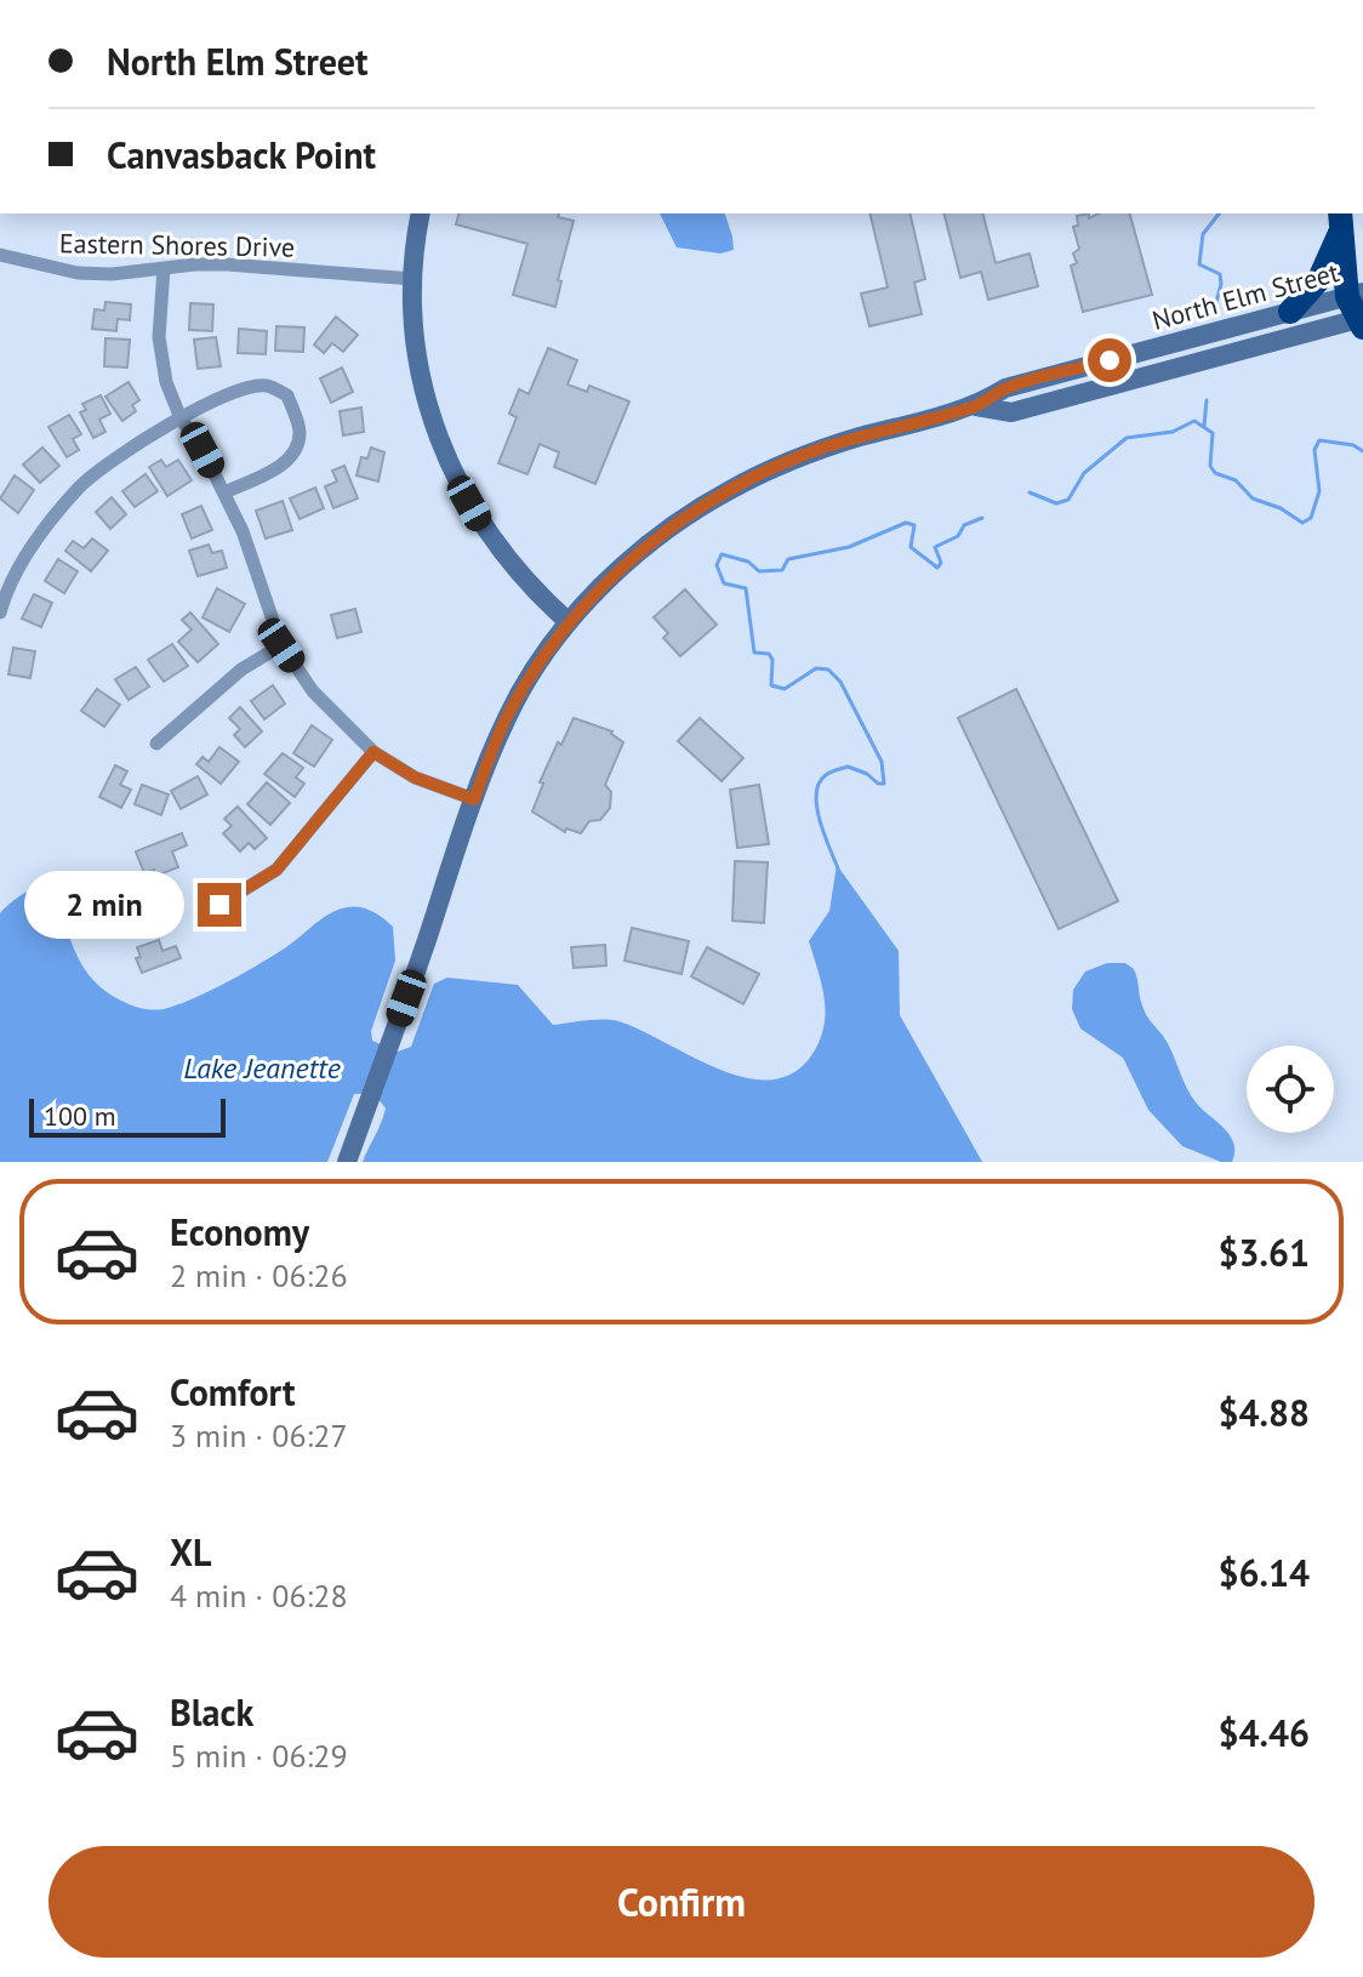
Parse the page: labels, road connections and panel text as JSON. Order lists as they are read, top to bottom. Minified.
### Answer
{"streets":{"main road":["North Elm Street"],"street":["Eastern Shores Drive"]},"water":["Lake Jeanette"],"scale_bar":"100 m","page":{"banner":["North Elm Street","Canvasback Point"],"bubble":"2 min","scale":"100 m","list":[{"name":"Economy","note":"2 min · 06:26","value":"$3.61"},{"name":"Comfort","note":"3 min · 06:27","value":"$4.88"},{"name":"XL","note":"4 min · 06:28","value":"$6.14"},{"name":"Black","note":"5 min · 06:29","value":"$4.46"}],"buttons":"Confirm"}}
